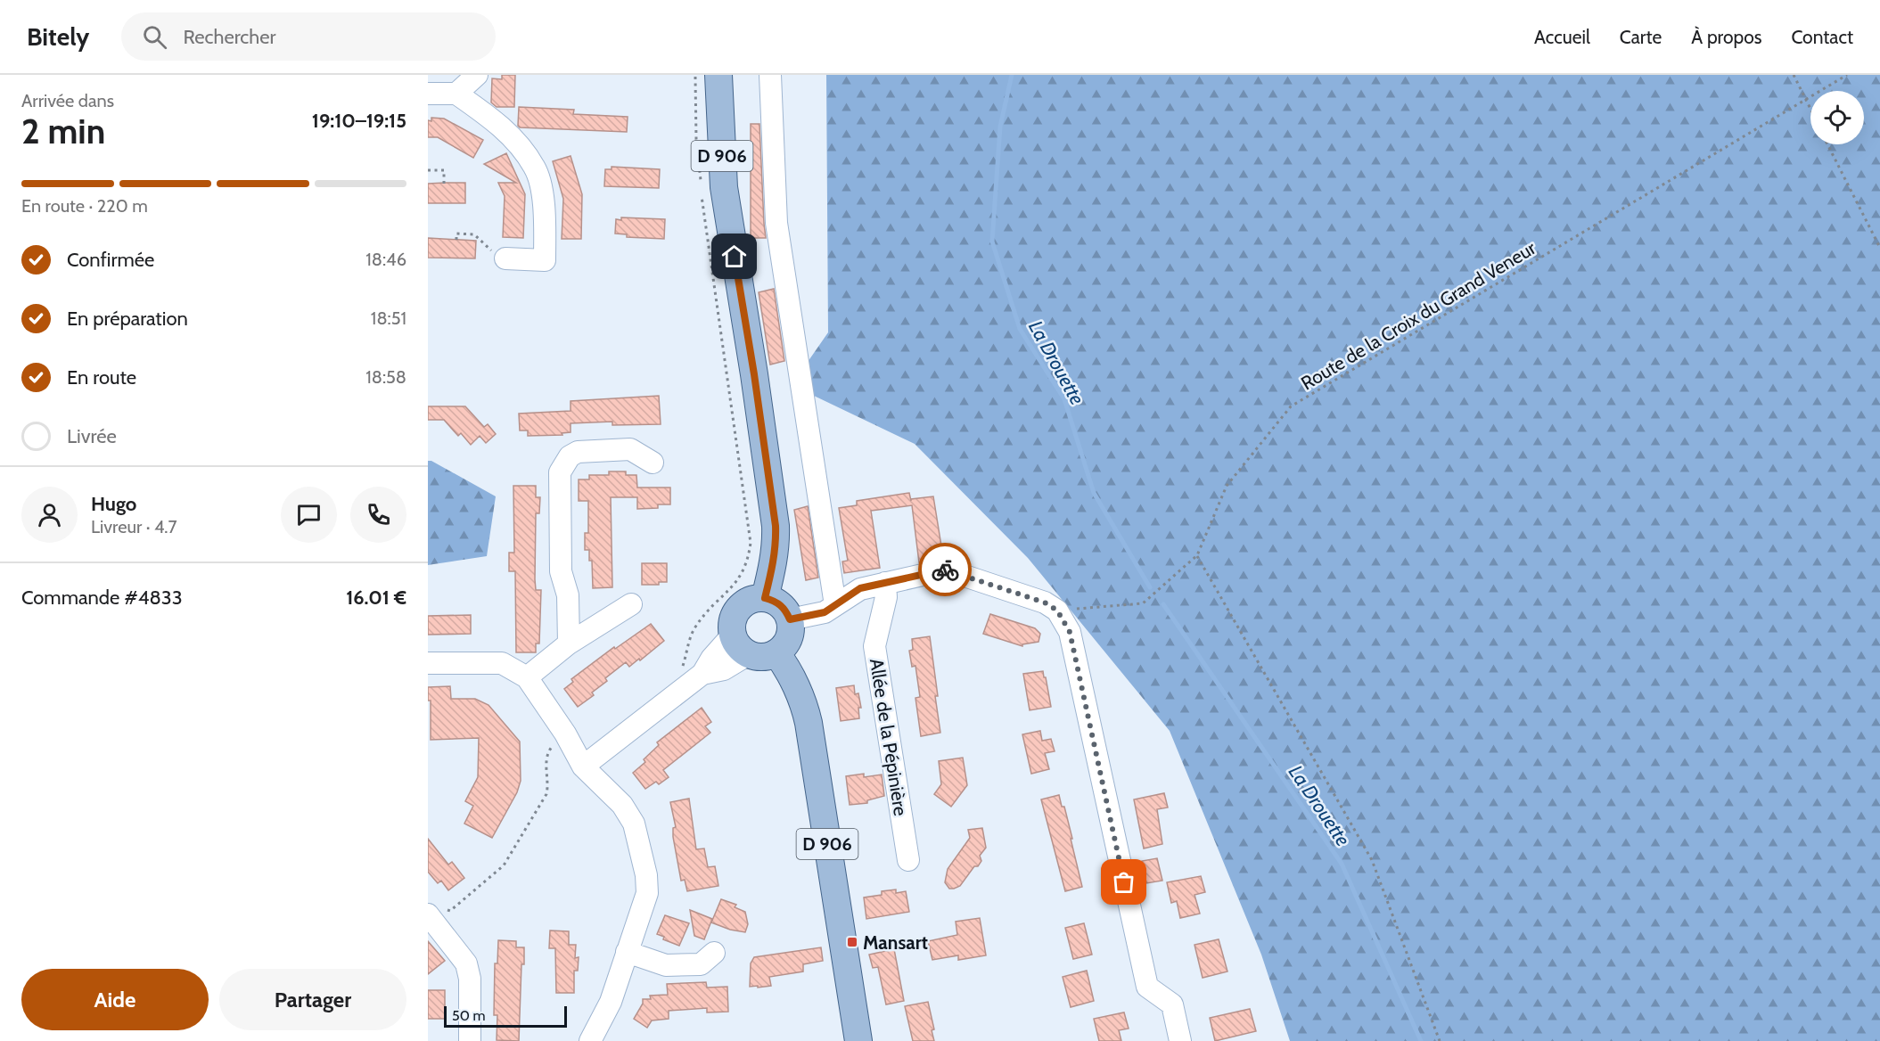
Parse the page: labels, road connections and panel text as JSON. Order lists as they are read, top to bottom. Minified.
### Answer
{"streets":{"main road":["D 906"],"street":["Allée de la Pépinière"],"path":["Route de la Croix du Grand Veneur"]},"water":["La Drouette"],"places":{"transit":["Mansart"]},"scale_bar":"50 m","page":{"header":"Bitely","search":"Rechercher","nav":["Accueil","Carte","À propos","Contact"],"heading":["2 min","Arrivée dans","19:10–19:15"],"panel":["Hugo","Livreur · 4.7","Commande #4833","16.01 €"],"bar":"En route · 220 m","list":[["Confirmée","18:46"],["En préparation","18:51"],["En route","18:58"],"Livrée"],"buttons":["Aide","Partager"],"scale":"50 m"}}
